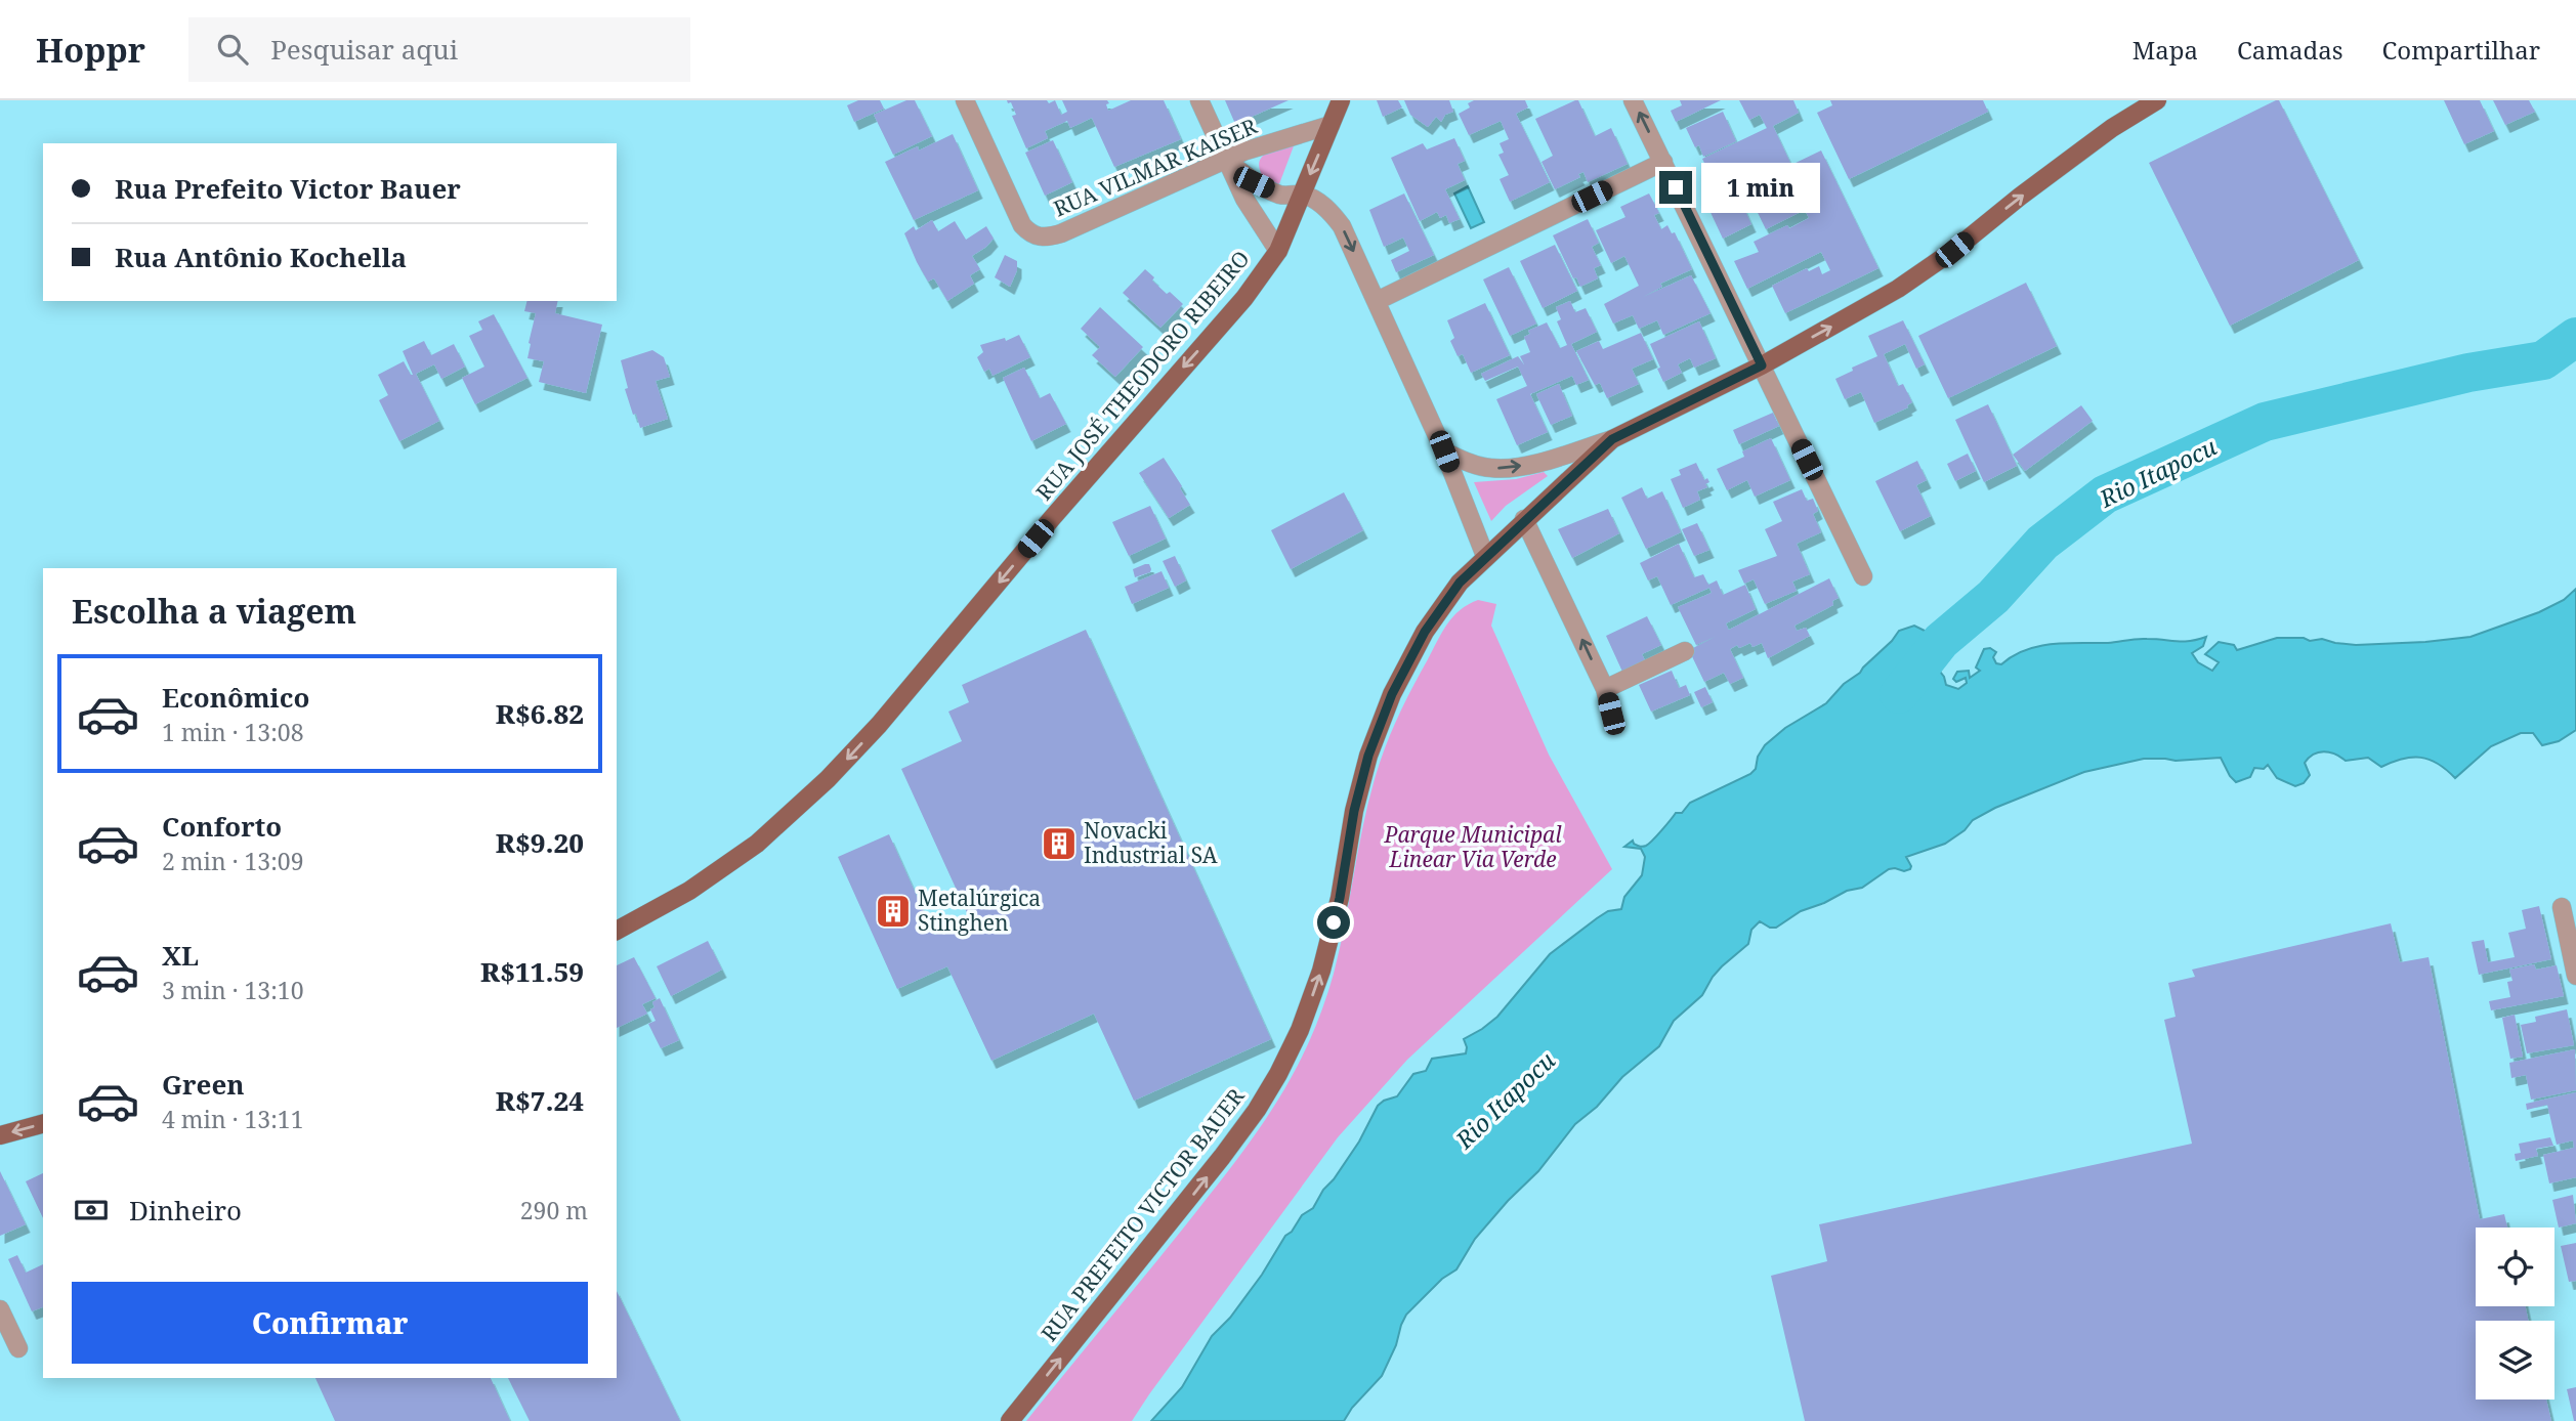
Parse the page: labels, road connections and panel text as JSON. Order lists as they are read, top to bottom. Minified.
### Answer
{"streets":{"main road":["RUA JOSÉ THEODORO RIBEIRO","RUA PREFEITO VICTOR BAUER"],"street":["RUA VILMAR KAISER"]},"crossings":[["RUA VILMAR KAISER","RUA JOSÉ THEODORO RIBEIRO"]],"one_way":["RUA JOSÉ THEODORO RIBEIRO","RUA PREFEITO VICTOR BAUER"],"water":["Rio Itapocu"],"parks":["Parque Municipal Linear Via Verde"],"places":{"building":["Novacki Industrial SA","Metalúrgica Stinghen"]},"page":{"header":"Hoppr","search":"Pesquisar aqui","nav":["Mapa","Camadas","Compartilhar"],"banner":["Rua Prefeito Victor Bauer","Rua Antônio Kochella"],"bubble":"1 min","heading":"Escolha a viagem","list":[{"name":"Econômico","note":"1 min · 13:08","value":"R$6.82"},{"name":"Conforto","note":"2 min · 13:09","value":"R$9.20"},{"name":"XL","note":"3 min · 13:10","value":"R$11.59"},{"name":"Green","note":"4 min · 13:11","value":"R$7.24"}],"pay":["Dinheiro","290 m"],"buttons":"Confirmar"}}
